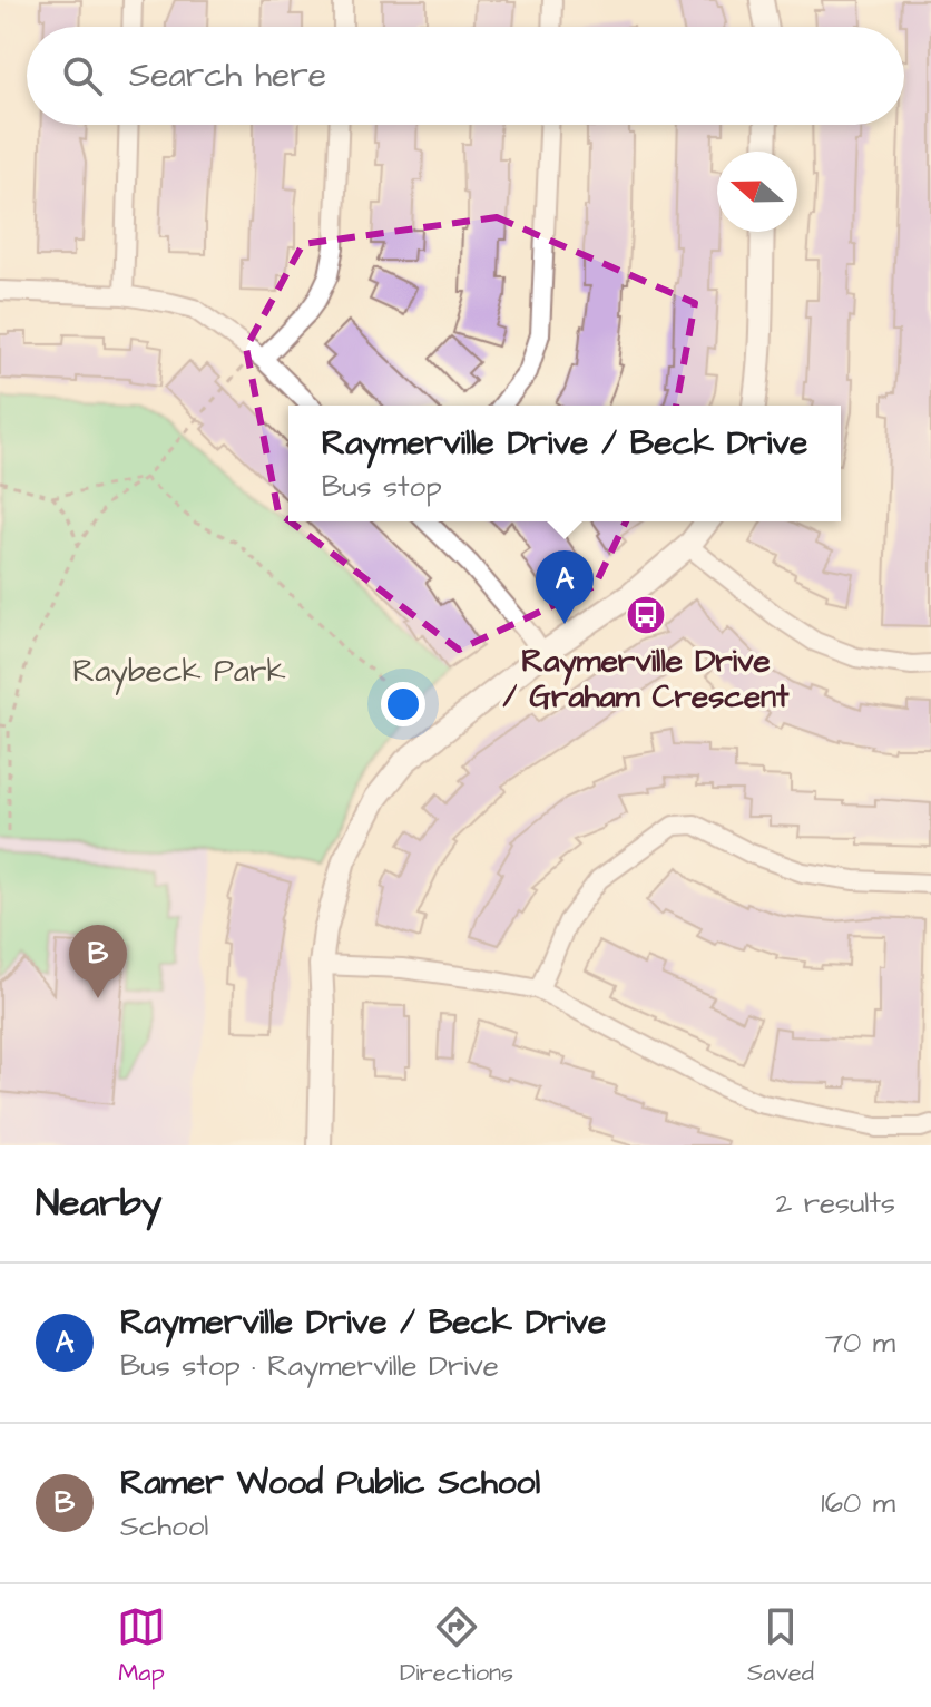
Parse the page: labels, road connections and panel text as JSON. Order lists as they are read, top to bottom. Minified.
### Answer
{"parks":["Raybeck Park"],"places":{"bus stop":["Raymerville Drive / Graham Crescent"]},"north":"left","page":{"search":"Search here","popup":["Raymerville Drive / Beck Drive","Bus stop"],"pins":["A","B"],"heading":["Nearby","2 results"],"list":[{"mark":"A","name":"Raymerville Drive / Beck Drive","note":"Bus stop · Raymerville Drive","value":"70 m"},{"mark":"B","name":"Ramer Wood Public School","note":"School","value":"160 m"}],"nav":["Map","Directions","Saved"]}}
